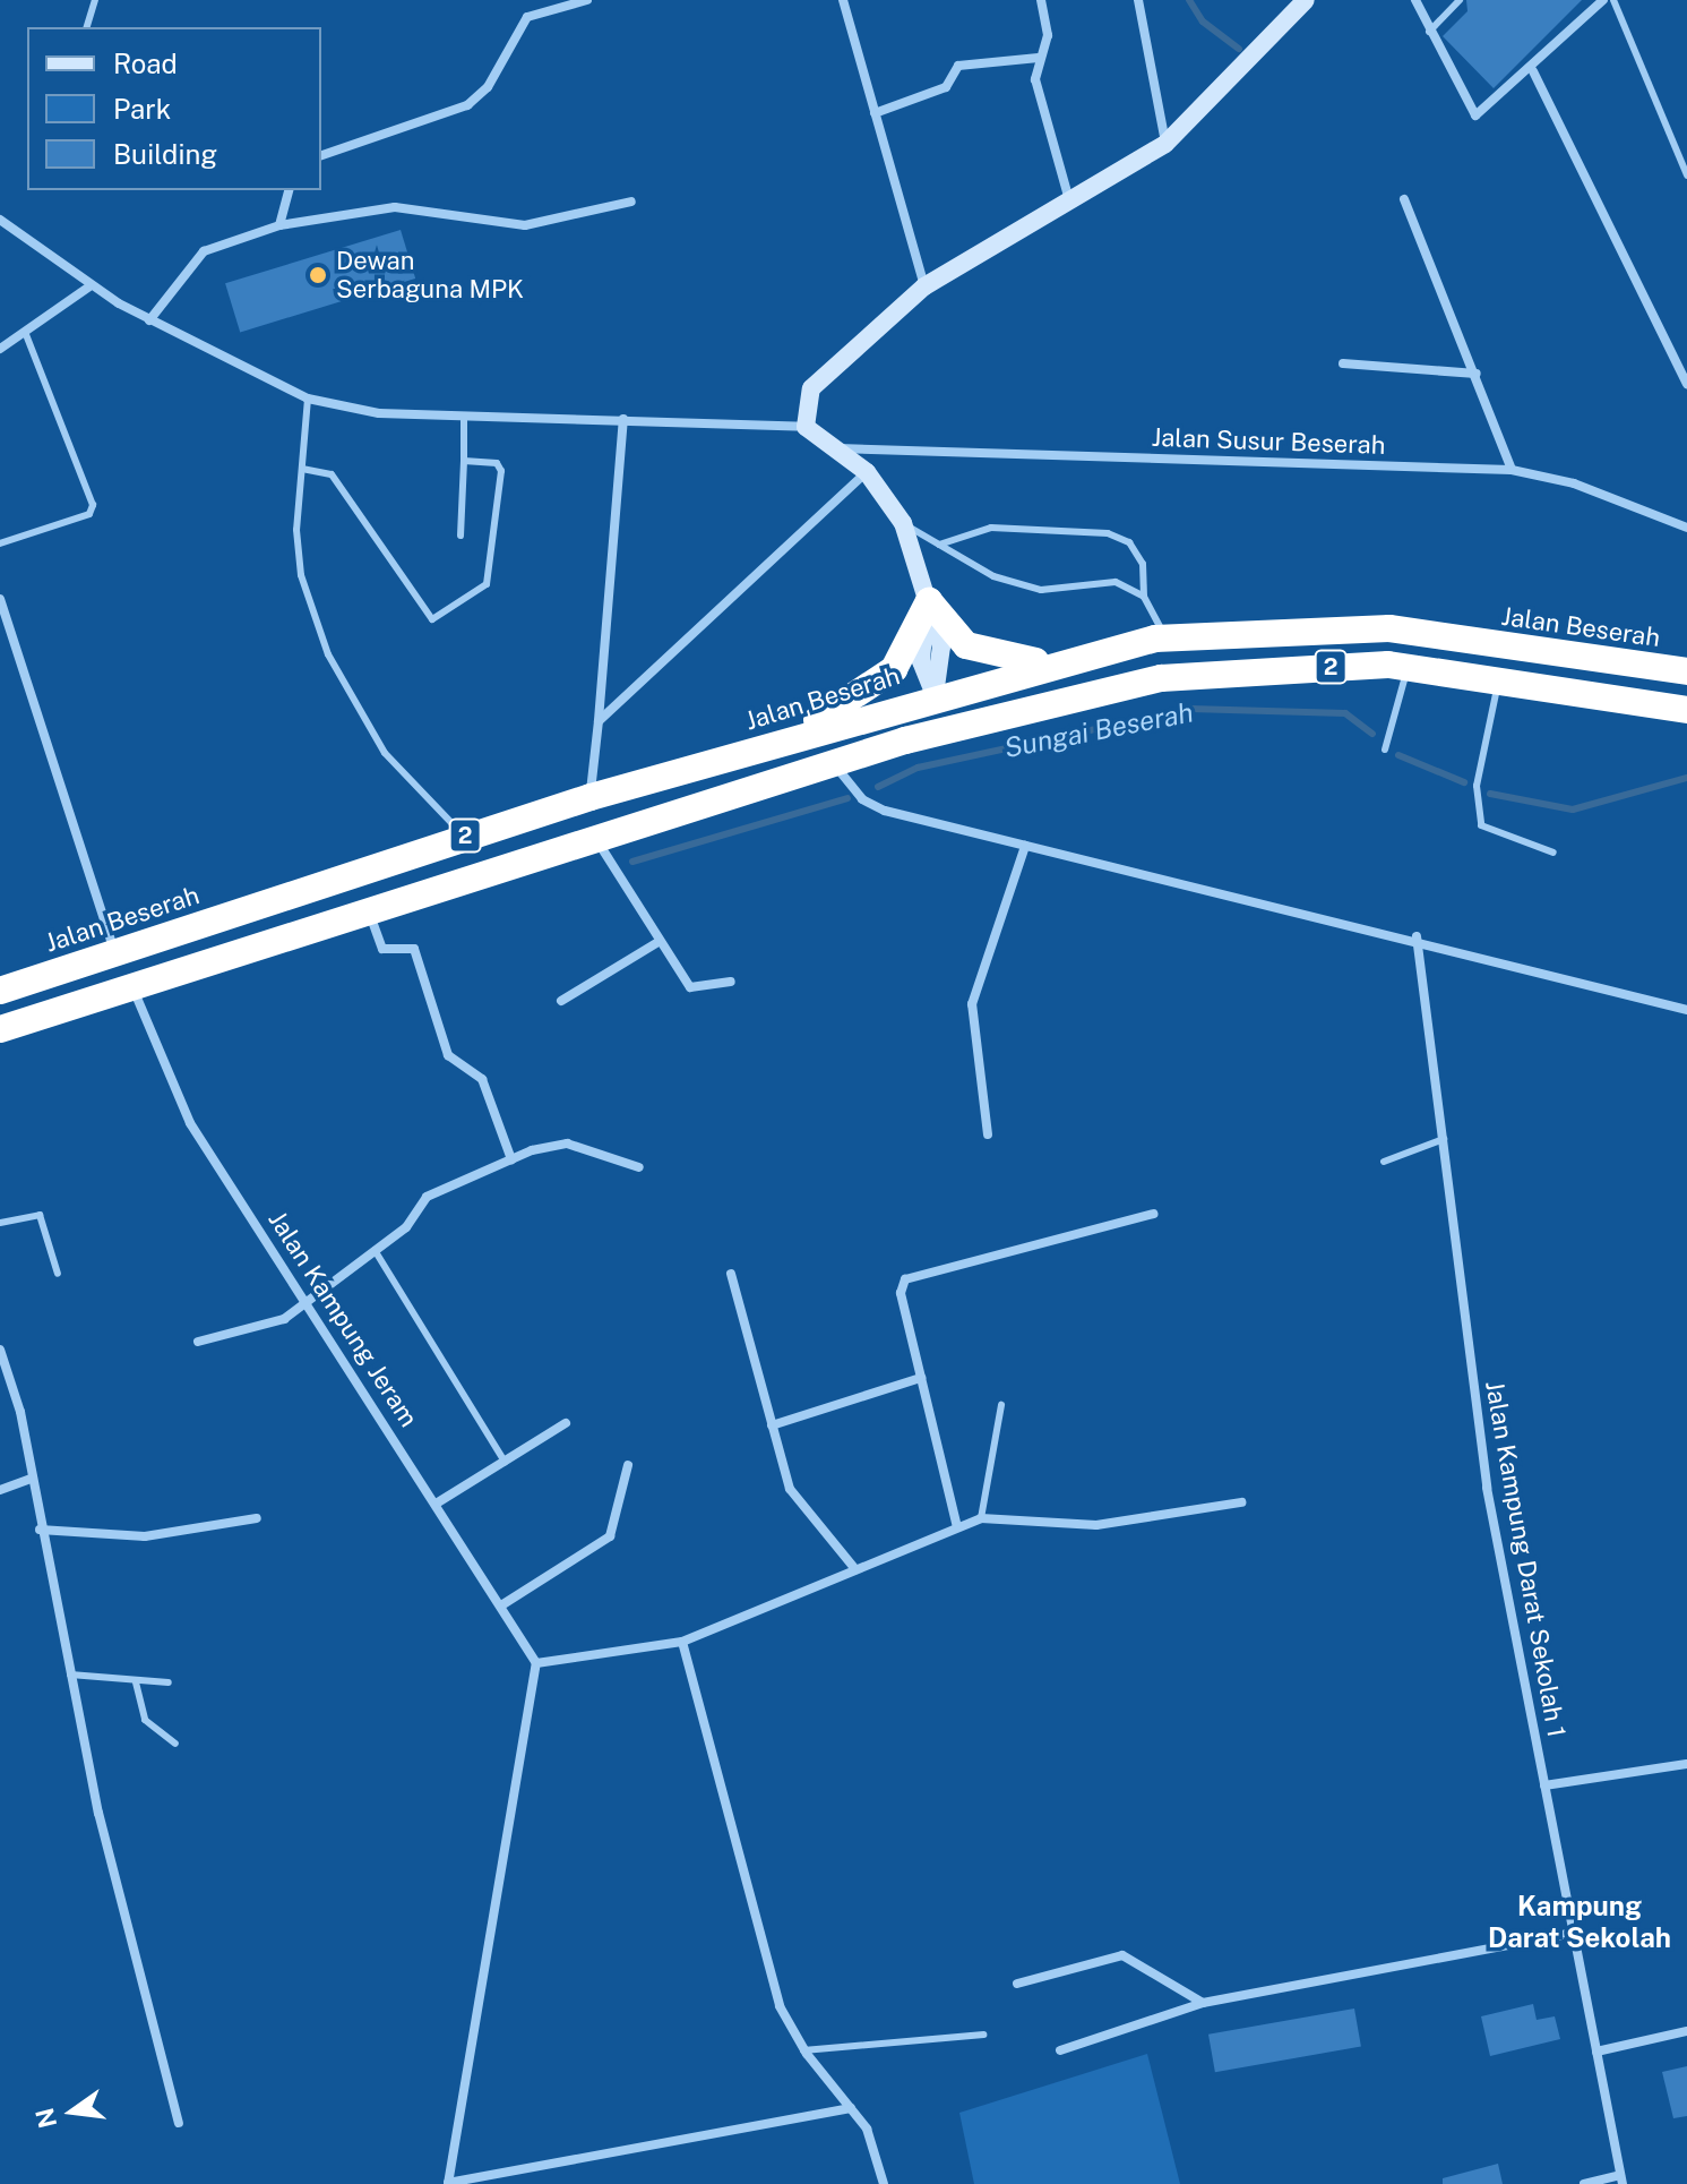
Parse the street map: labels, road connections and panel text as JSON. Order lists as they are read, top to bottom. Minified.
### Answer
{"streets":{"highway":["Jalan Beserah","2"],"street":["Jalan Susur Beserah","Jalan Kampung Jeram","Jalan Kampung Darat Sekolah 1"]},"crossings":[["2","Jalan Kampung Jeram"]],"districts":["Kampung Darat Sekolah"],"water":["Sungai Beserah"],"places":["Dewan Serbaguna MPK"],"legend":["Road","Park","Building"],"north":"left"}
